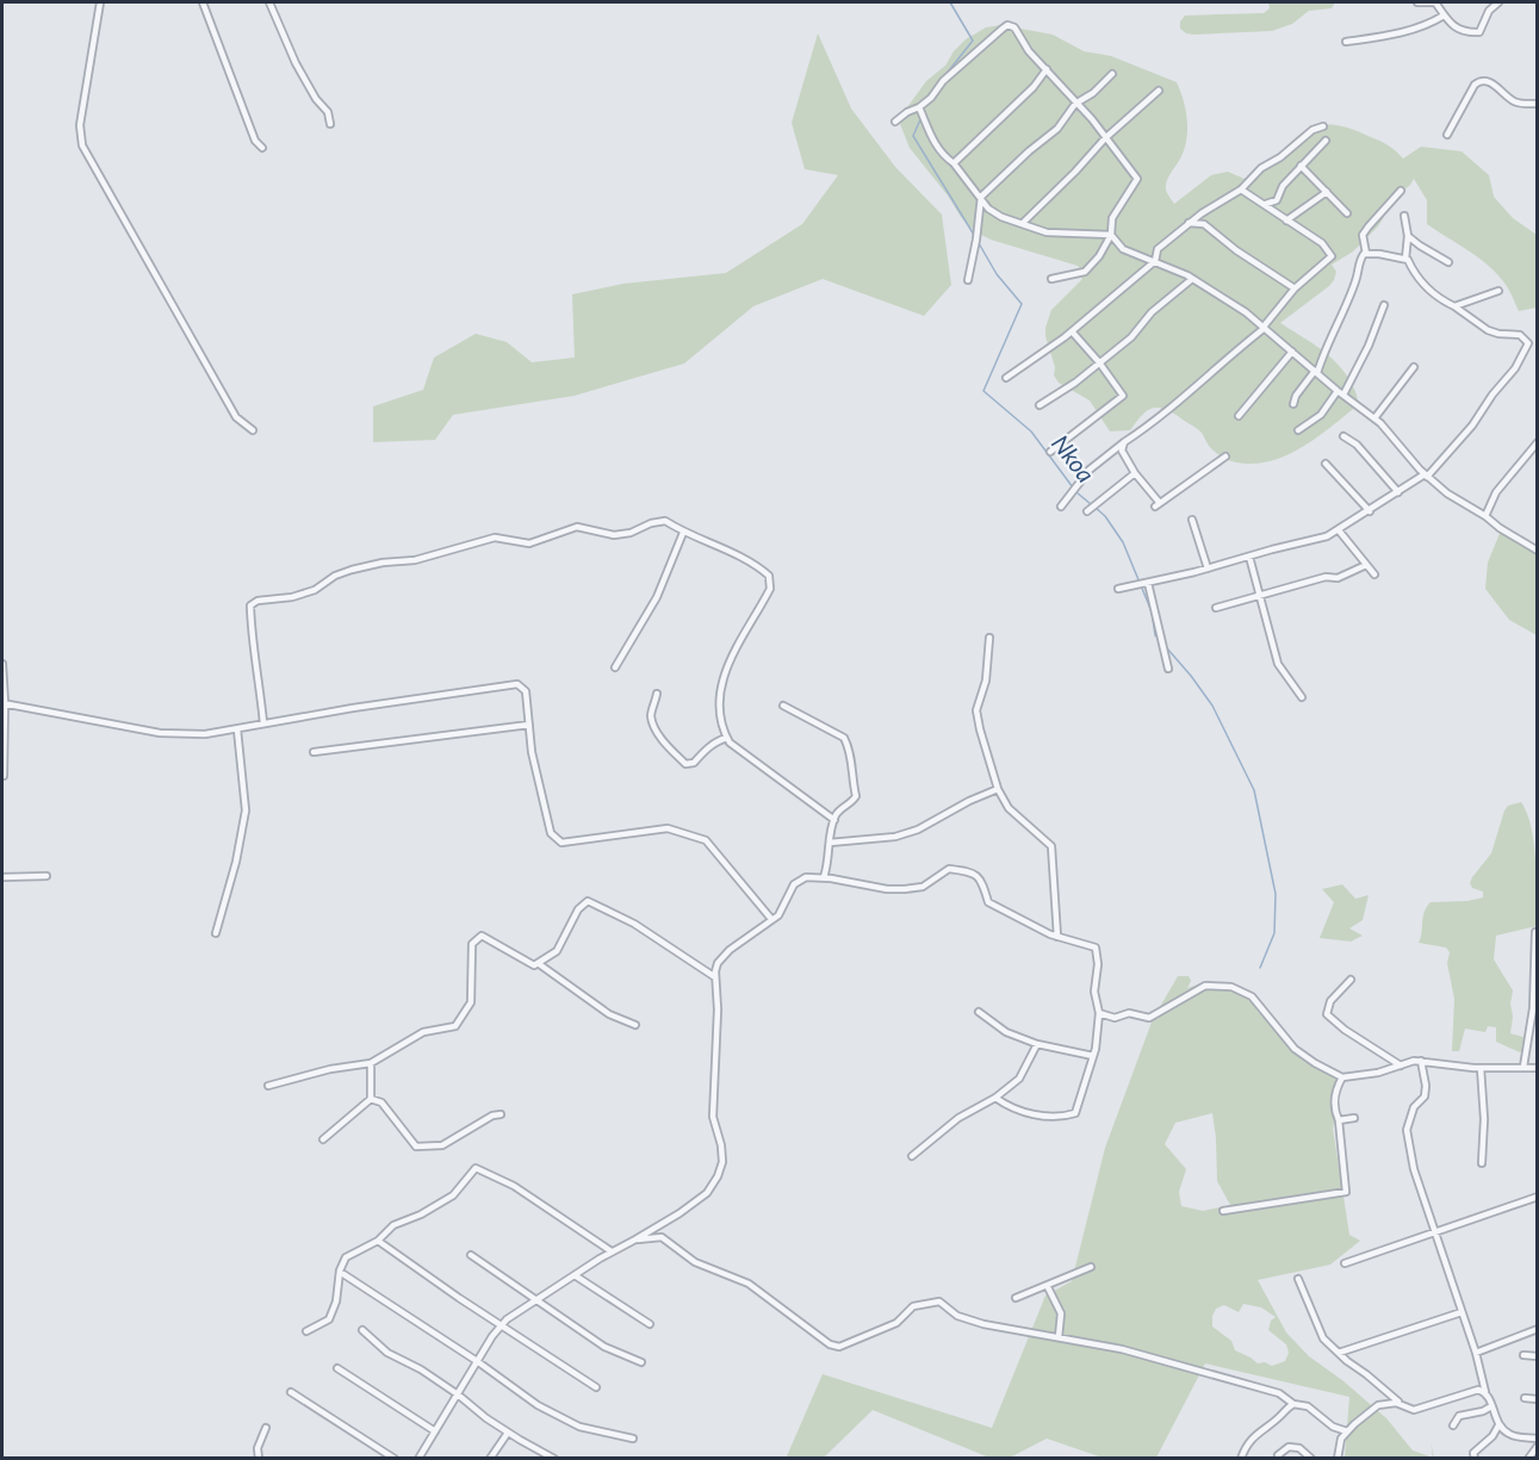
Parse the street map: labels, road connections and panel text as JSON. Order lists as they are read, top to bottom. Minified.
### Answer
{"water":["Nkoa"]}
